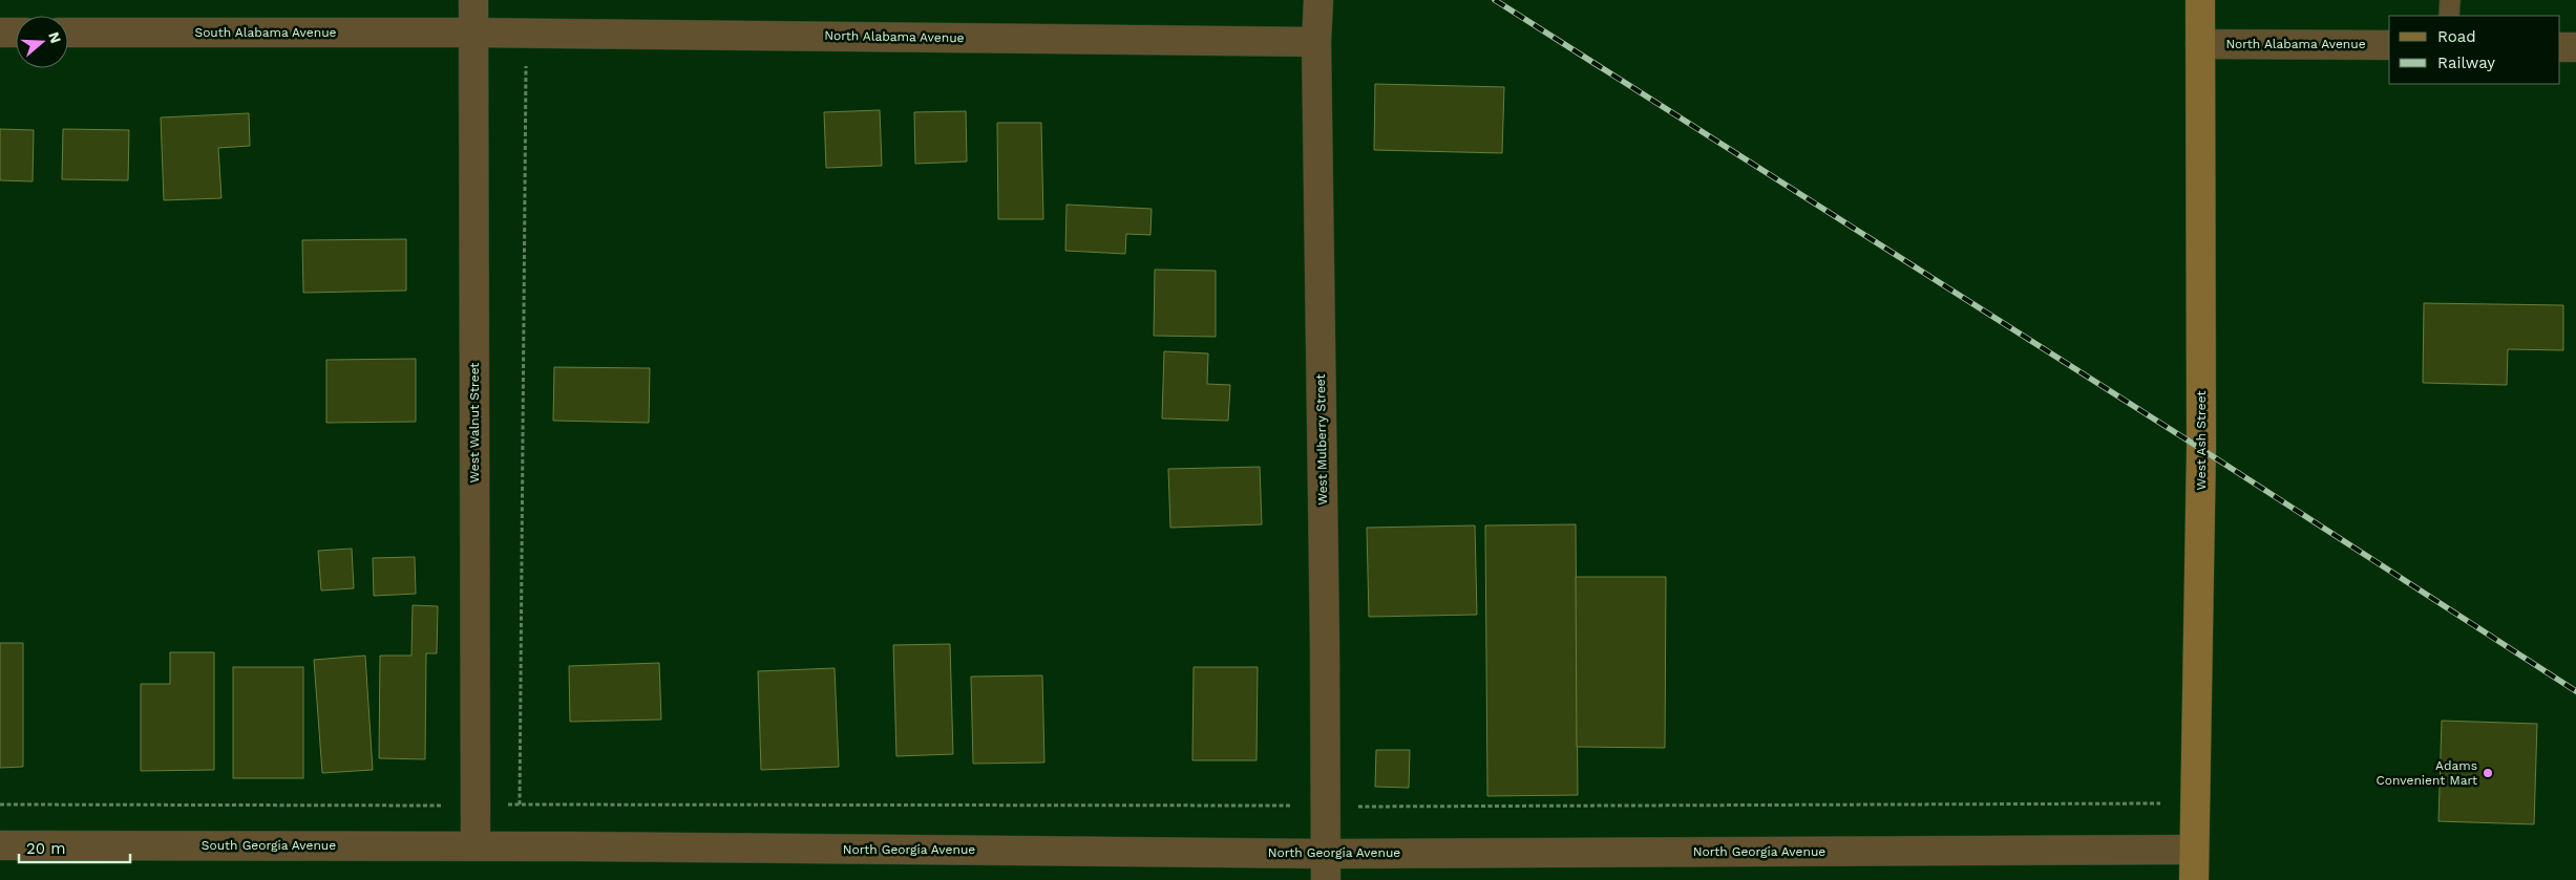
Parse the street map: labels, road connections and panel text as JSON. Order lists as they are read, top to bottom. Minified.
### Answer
{"streets":{"main road":["West Ash Street"],"street":["South Alabama Avenue","North Alabama Avenue","West Walnut Street","West Mulberry Street","South Georgia Avenue","North Georgia Avenue"]},"crossings":[["South Alabama Avenue","North Alabama Avenue"],["South Alabama Avenue","West Walnut Street"],["North Alabama Avenue","West Walnut Street"],["North Alabama Avenue","West Mulberry Street"],["North Alabama Avenue","West Ash Street"],["West Walnut Street","South Georgia Avenue"],["West Walnut Street","North Georgia Avenue"],["West Mulberry Street","North Georgia Avenue"],["West Ash Street","North Georgia Avenue"],["South Georgia Avenue","North Georgia Avenue"]],"places":["Adams Convenient Mart"],"legend":["Road","Railway"],"scale_bar":"20 m","north":"right"}
